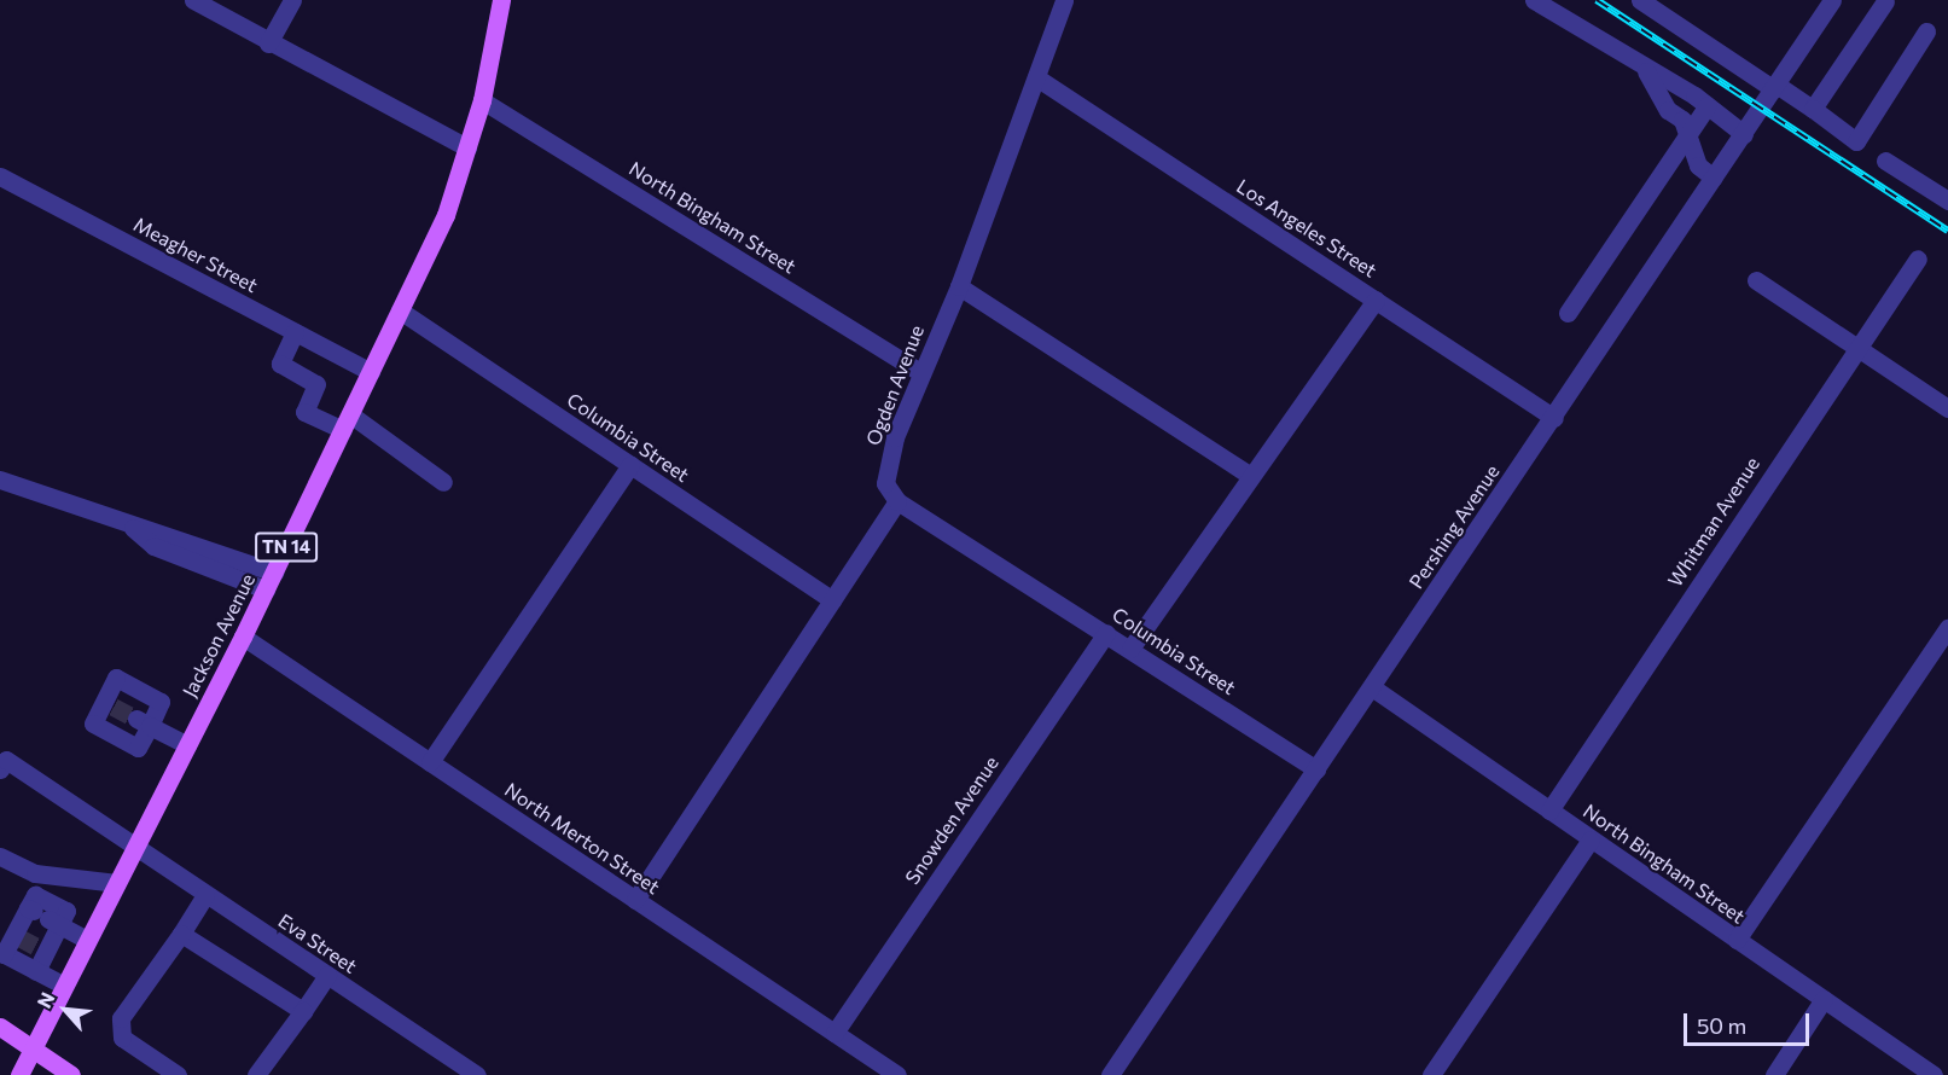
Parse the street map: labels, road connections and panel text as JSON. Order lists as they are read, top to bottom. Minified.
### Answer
{"streets":{"main road":["TN 14","Jackson Avenue"],"street":["North Bingham Street","Los Angeles Street","Meagher Street","Ogden Avenue","Columbia Street","Whitman Avenue","Pershing Avenue","Snowden Avenue","North Merton Street","Eva Street"]},"crossings":[["North Bingham Street","Ogden Avenue"],["North Bingham Street","Whitman Avenue"],["North Bingham Street","Pershing Avenue"],["North Bingham Street","Jackson Avenue"],["Los Angeles Street","Ogden Avenue"],["Los Angeles Street","Pershing Avenue"],["Meagher Street","Jackson Avenue"],["Ogden Avenue","Columbia Street"],["Columbia Street","Pershing Avenue"],["Columbia Street","Jackson Avenue"],["Columbia Street","Snowden Avenue"],["Jackson Avenue","North Merton Street"],["Jackson Avenue","Eva Street"],["Snowden Avenue","North Merton Street"]],"scale_bar":"50 m","north":"top left"}
